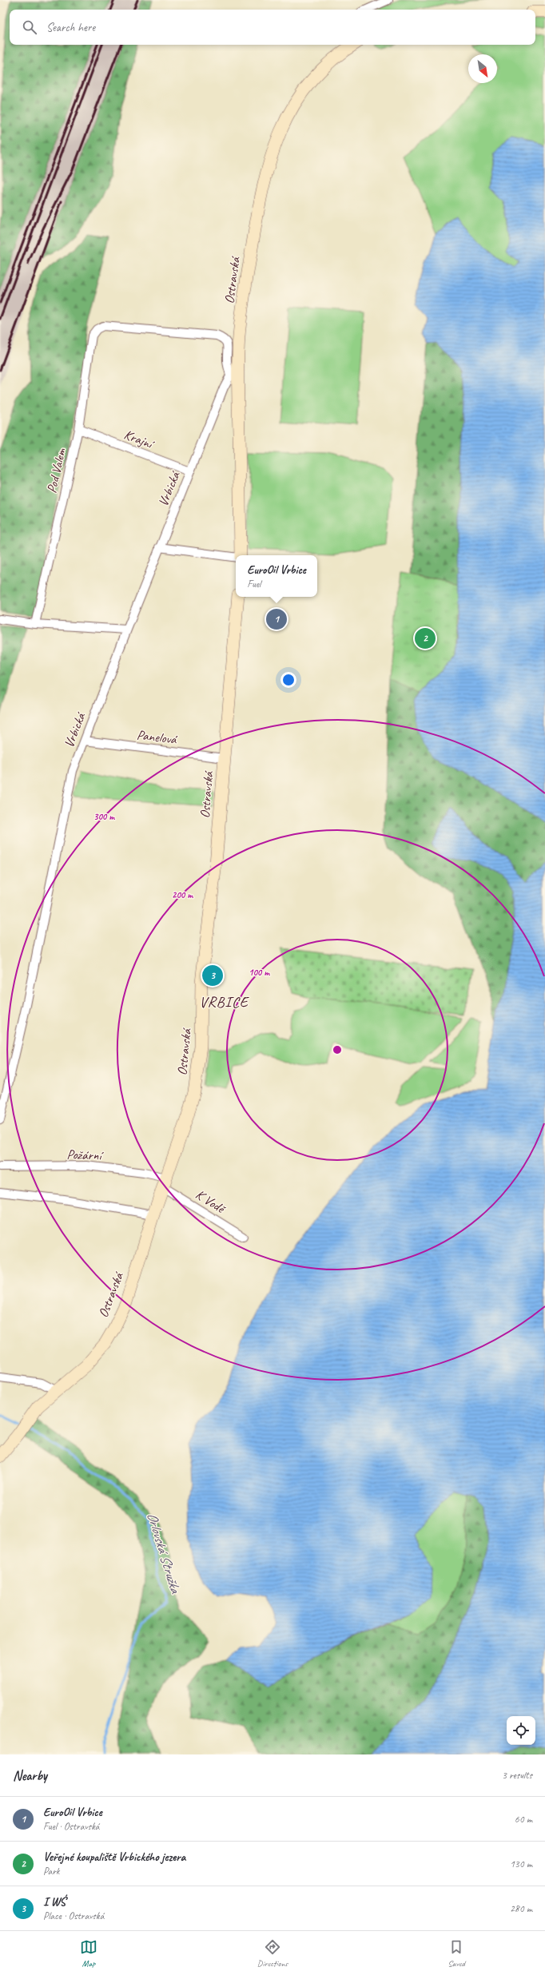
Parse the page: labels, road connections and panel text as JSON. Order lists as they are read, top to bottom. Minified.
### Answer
{"streets":{"main road":["Ostravská"],"street":["Krajní","Pod Valem","Vrbická","Panelová","Požární","K Vodě"]},"crossings":[["Ostravská","Pod Valem"],["Ostravská","Vrbická"],["Ostravská","Panelová"],["Ostravská","Požární"],["Ostravská","K Vodě"],["Krajní","Pod Valem"],["Krajní","Vrbická"],["Pod Valem","Vrbická"],["Vrbická","Panelová"],["Požární","K Vodě"]],"districts":["VRBICE"],"water":["Orlovská Stružka"],"north":"bottom right","page":{"search":"Search here","popup":["EuroOil Vrbice","Fuel"],"pins":["1","2","3"],"heading":["Nearby","3 results"],"list":[{"mark":"1","name":"EuroOil Vrbice","note":"Fuel · Ostravská","value":"60 m"},{"mark":"2","name":"Veřejné koupaliště Vrbického jezera","note":"Park","value":"130 m"},{"mark":"3","name":"I WŚ","note":"Place · Ostravská","value":"280 m"}],"nav":["Map","Directions","Saved"]},"rings":["300 m","200 m","100 m"]}
